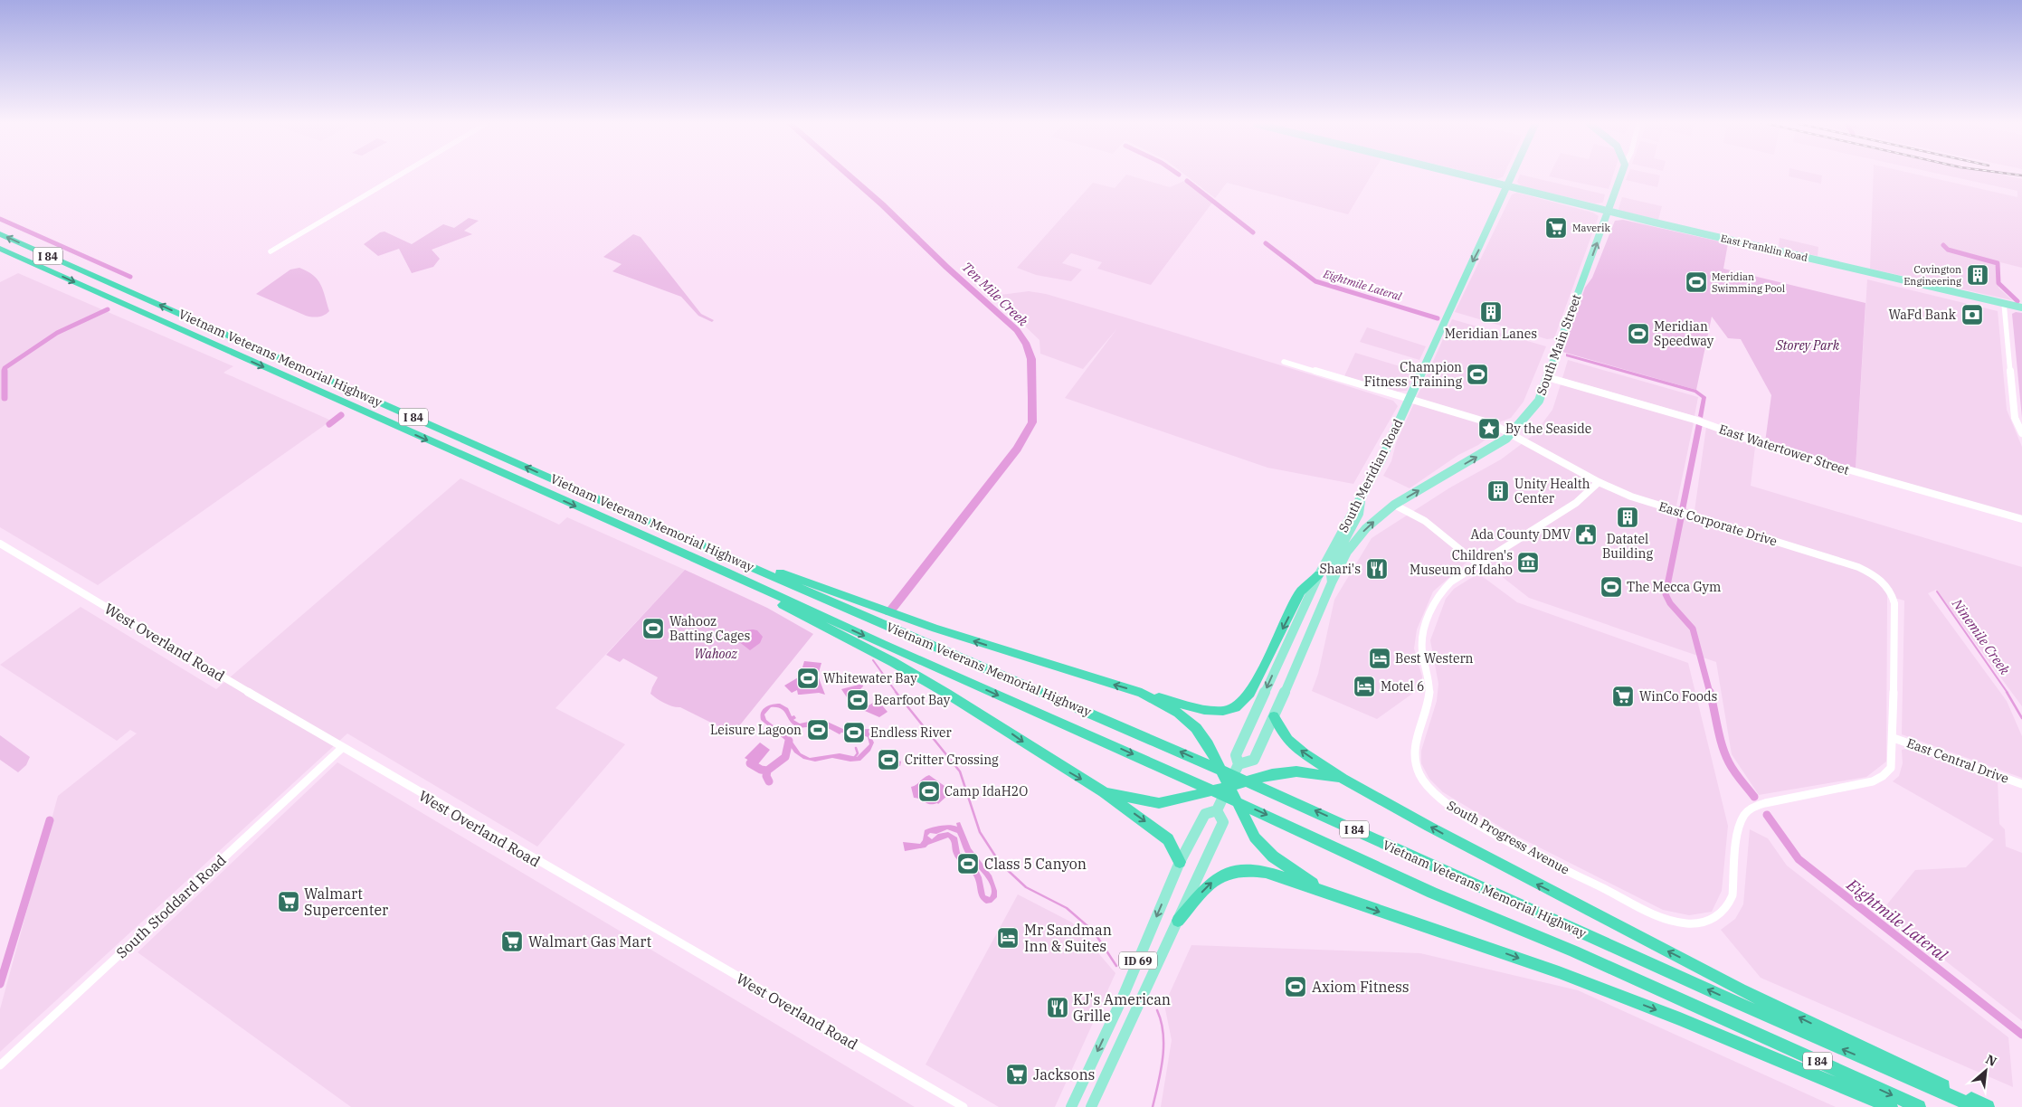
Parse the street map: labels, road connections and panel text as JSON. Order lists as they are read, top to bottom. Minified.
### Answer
{"streets":{"highway":["I 84","Vietnam Veterans Memorial Highway"],"main road":["East Franklin Road","South Main Street","South Meridian Road","ID 69"],"street":["East Watertower Street","East Corporate Drive","West Overland Road","East Central Drive","South Progress Avenue","South Stoddard Road"]},"crossings":[["East Franklin Road","South Main Street"],["East Franklin Road","South Meridian Road"],["South Main Street","East Watertower Street"],["South Main Street","South Meridian Road"],["South Main Street","East Corporate Drive"],["South Meridian Road","East Corporate Drive"],["South Meridian Road","ID 69"],["East Corporate Drive","East Central Drive"],["East Corporate Drive","South Progress Avenue"],["West Overland Road","South Stoddard Road"]],"one_way":["South Main Street"],"water":["Eightmile Lateral","Ten Mile Creek","Ninemile Creek"],"parks":["Storey Park","Wahooz"],"places":{"supermarket":["Maverik","WinCo Foods","Walmart Supercenter","Walmart Gas Mart","Jacksons"],"building":["Covington Engineering","Meridian Lanes","Unity Health Center","Datatel Building"],"sports":["Meridian Swimming Pool","Meridian Speedway","Champion Fitness Training","The Mecca Gym","Wahooz Batting Cages","Whitewater Bay","Bearfoot Bay","Leisure Lagoon","Endless River","Critter Crossing","Camp IdaH2O","Class 5 Canyon","Axiom Fitness"],"bank":["WaFd Bank"],"place":["By the Seaside"],"public building":["Ada County DMV"],"museum":["Children's Museum of Idaho"],"restaurant":["Shari's","KJ's American Grille"],"hotel":["Best Western","Motel 6","Mr Sandman Inn & Suites"]},"north":"top right"}
